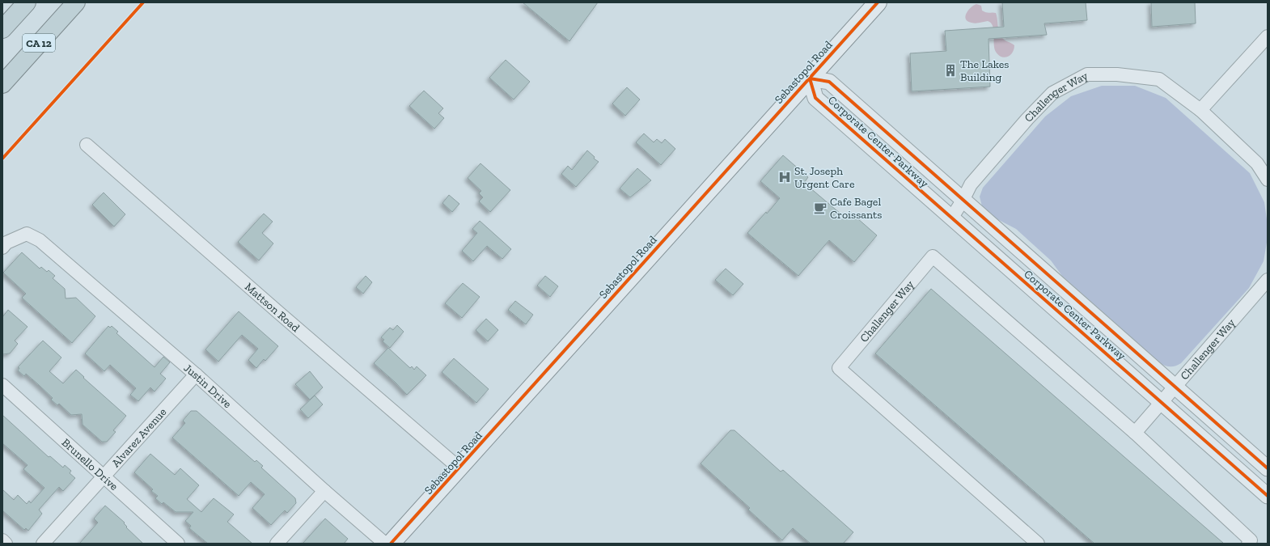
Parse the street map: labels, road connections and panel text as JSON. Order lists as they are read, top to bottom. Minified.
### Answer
{"streets":{"highway":["CA 12"],"main road":["Sebastopol Road"],"street":["Challenger Way","Corporate Center Parkway","Mattson Road","Justin Drive","Alvarez Avenue","Brunello Drive"]},"crossings":[["Sebastopol Road","Corporate Center Parkway"],["Sebastopol Road","Mattson Road"],["Challenger Way","Corporate Center Parkway"],["Justin Drive","Alvarez Avenue"],["Alvarez Avenue","Brunello Drive"]],"places":{"building":["The Lakes Building"],"hospital":["St. Joseph Urgent Care"],"cafe":["Cafe Bagel Croissants"]}}
